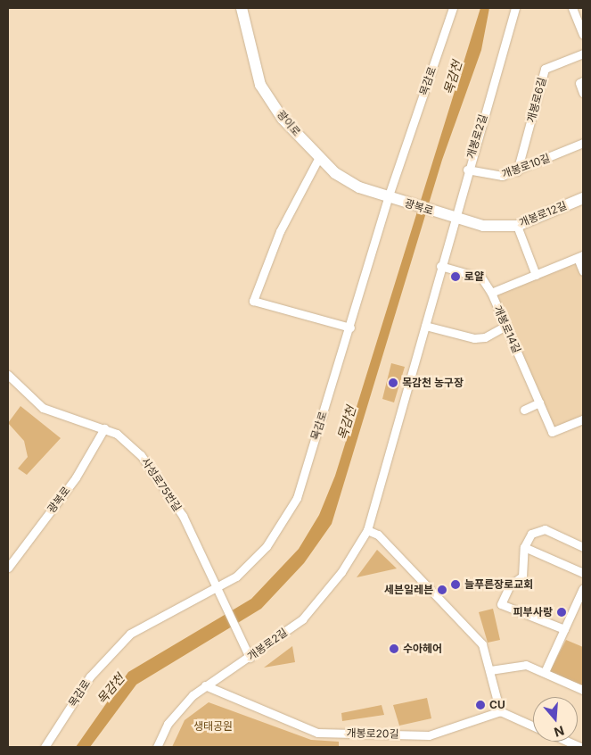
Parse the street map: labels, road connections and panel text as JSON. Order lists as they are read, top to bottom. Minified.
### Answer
{"streets":{"street":["목감로","개봉로6길","광이로","개봉로2길","개봉로10길","광복로","개봉로12길","개봉로14길","사성로75번길","개봉로20길"]},"crossings":[["목감로","광이로"],["목감로","광복로"],["목감로","사성로75번길"],["개봉로6길","개봉로10길"],["광이로","광복로"],["개봉로2길","개봉로10길"],["개봉로2길","광복로"],["개봉로2길","개봉로12길"],["개봉로2길","사성로75번길"],["개봉로2길","개봉로20길"],["광복로","개봉로12길"],["광복로","사성로75번길"]],"water":["목감천"],"parks":["생태공원"],"places":["로얄","목감천 농구장","늘푸른장로교회","세븐일레븐","피부사랑","수아헤어","CU"],"north":"bottom"}
